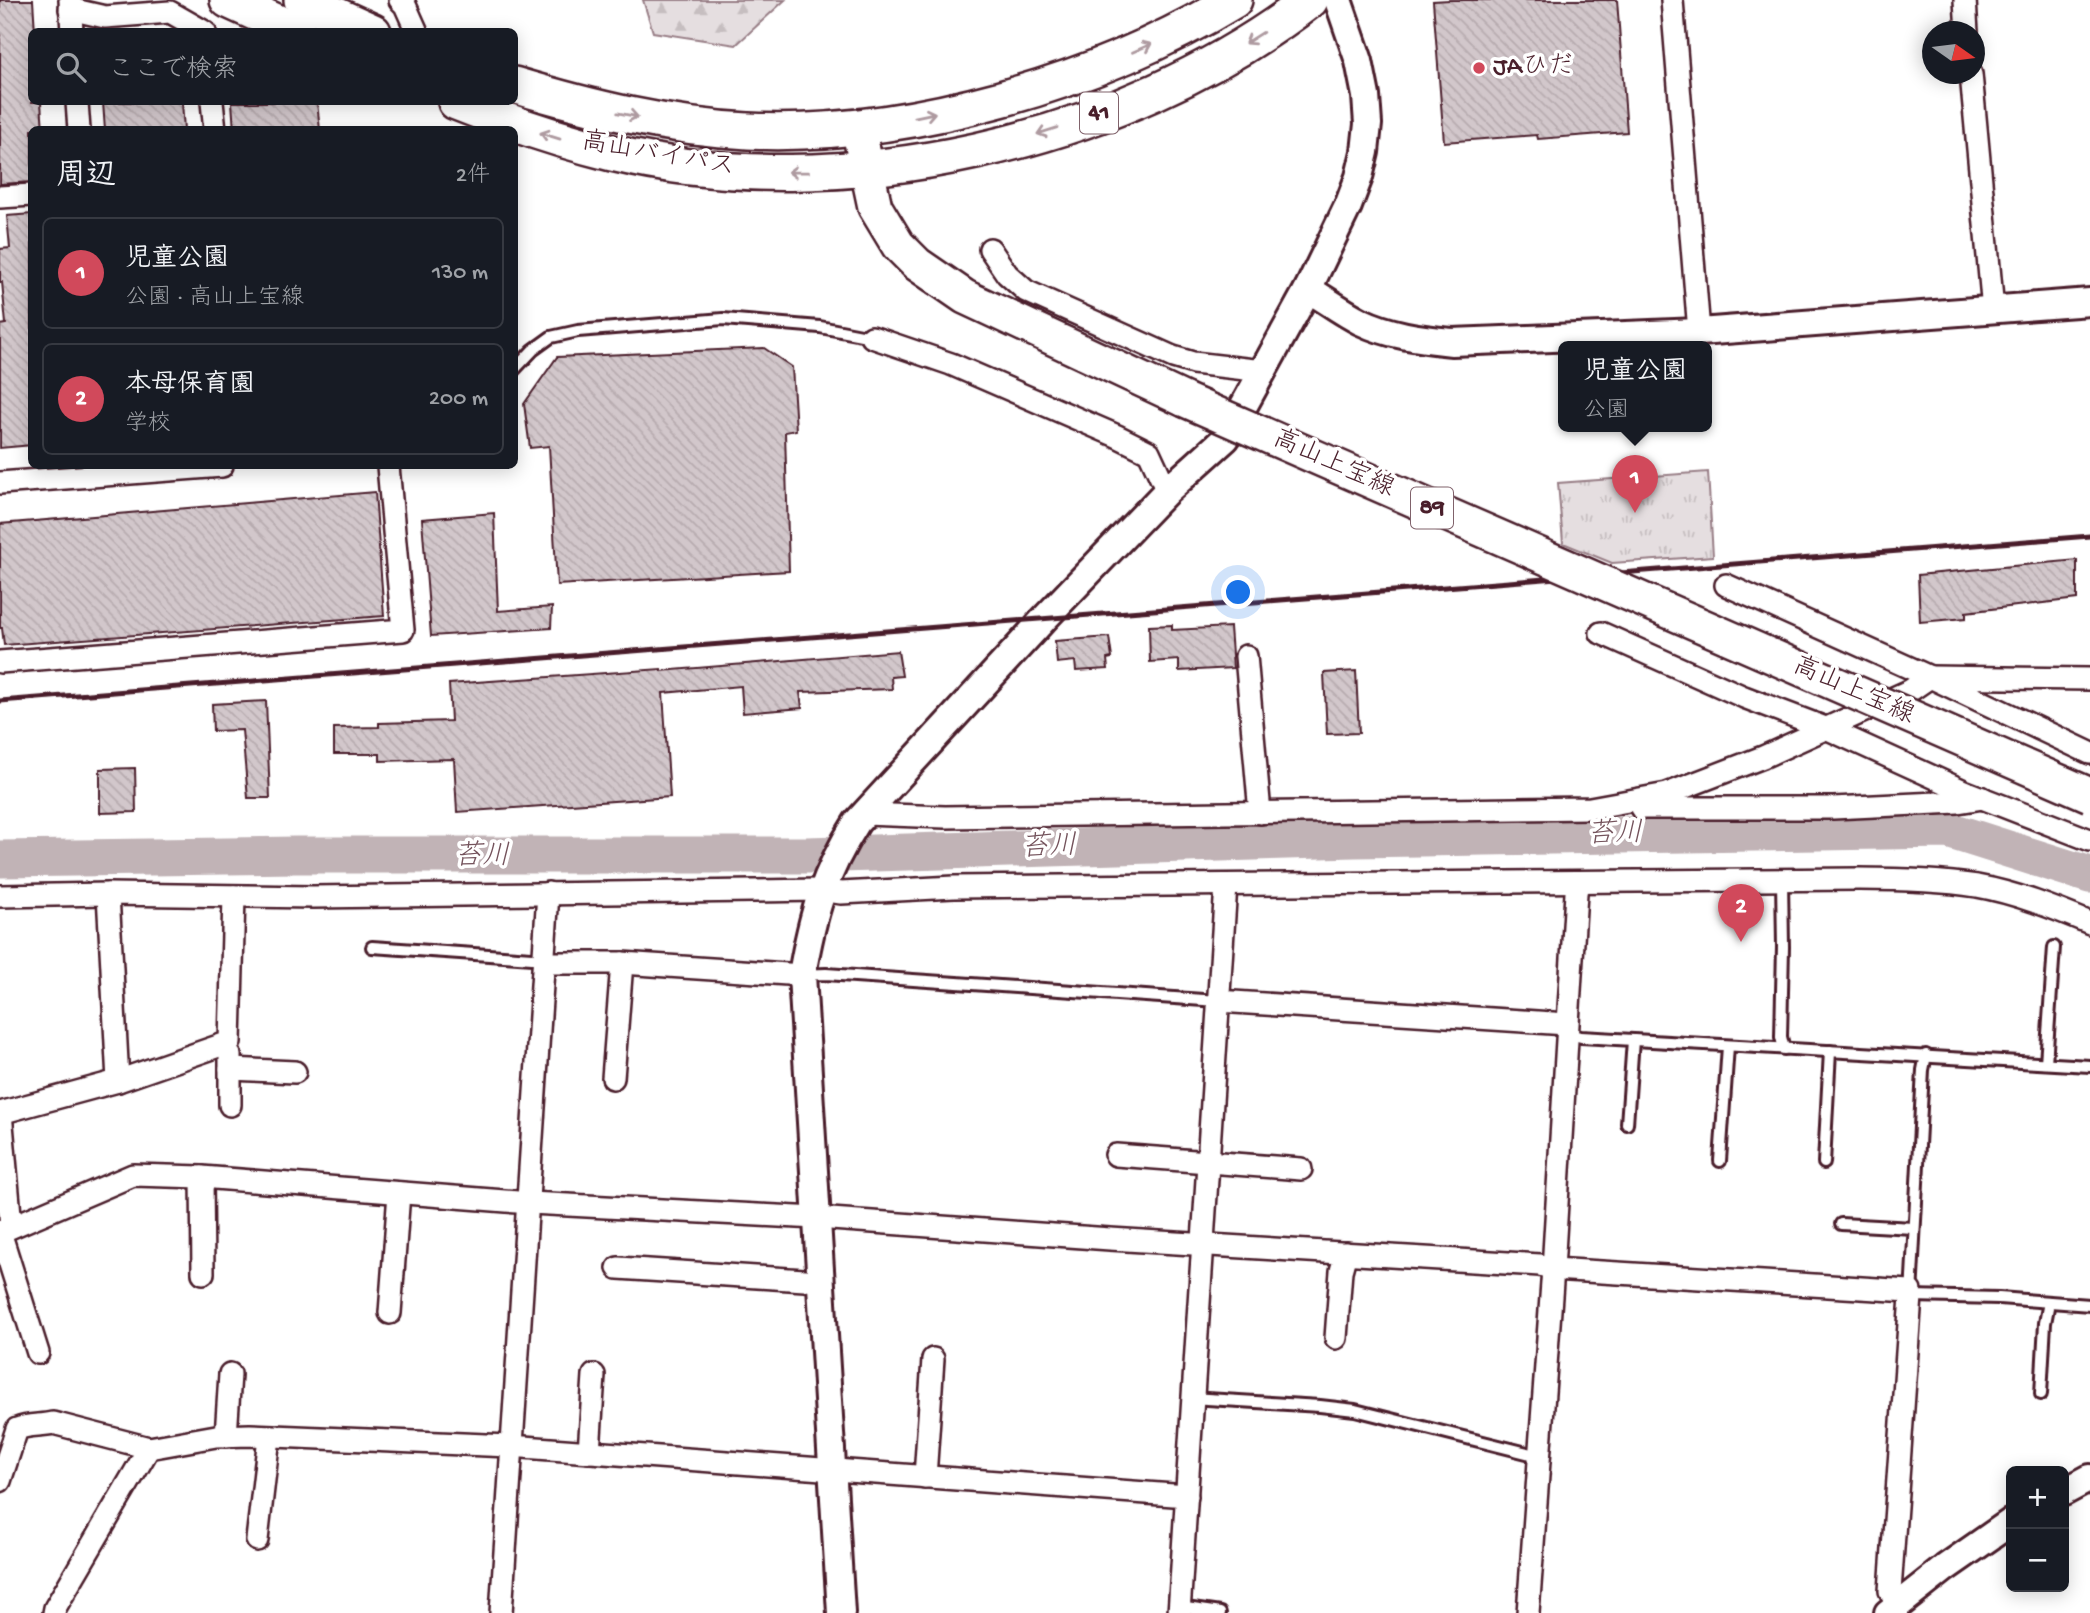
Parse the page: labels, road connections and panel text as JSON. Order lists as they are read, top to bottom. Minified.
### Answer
{"streets":{"highway":["41","高山バイパス"],"main road":["高山上宝線","89"]},"crossings":[["41","高山バイパス"],["41","高山上宝線"],["高山バイパス","高山上宝線"]],"water":["苔川"],"places":["JAひだ"],"north":"right","page":{"search":"ここで検索","heading":["周辺","2件"],"list":[{"mark":"1","name":"児童公園","note":"公園 · 高山上宝線","value":"130 m"},{"mark":"2","name":"本母保育園","note":"学校","value":"200 m"}],"popup":["児童公園","公園"],"pins":["1","2"],"map_buttons":["+","−"]}}
